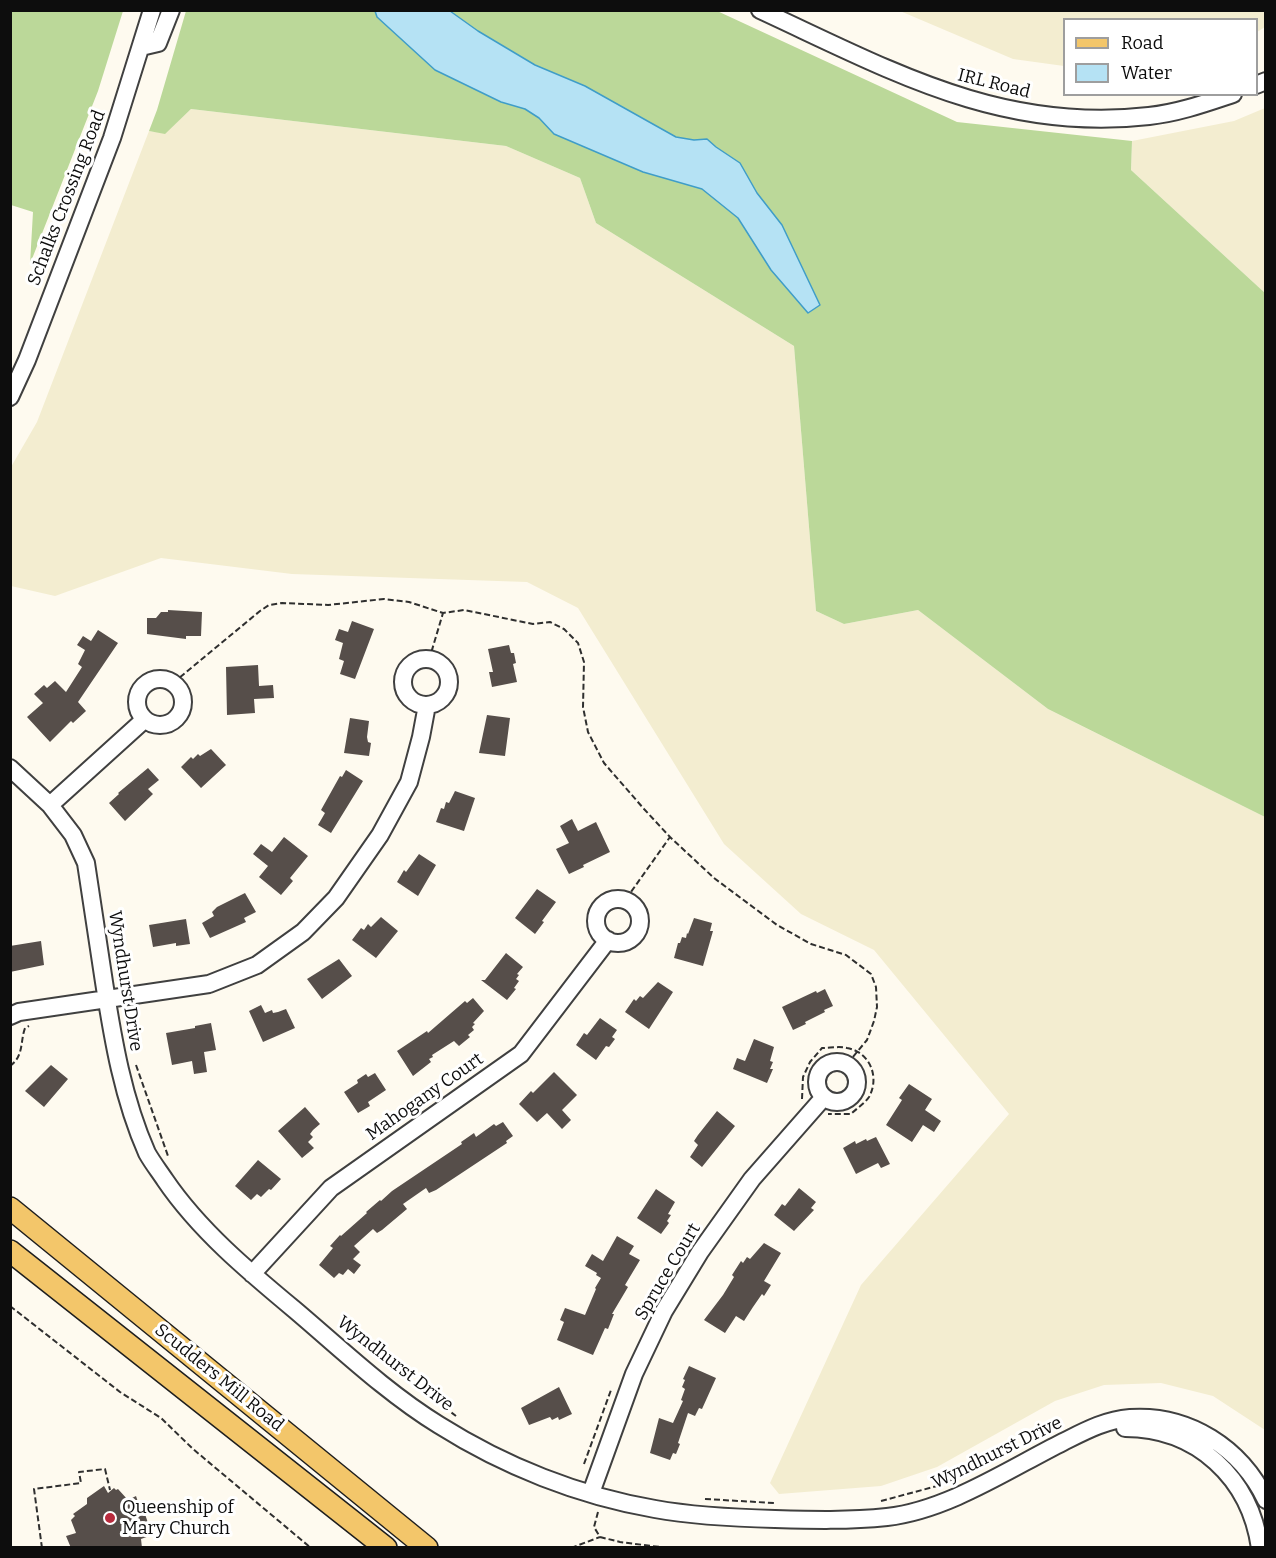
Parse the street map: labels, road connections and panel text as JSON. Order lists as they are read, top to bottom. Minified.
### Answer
{"streets":{"main road":["Scudders Mill Road"],"street":["IRL Road","Schalks Crossing Road","Wyndhurst Drive","Mahogany Court","Spruce Court"]},"crossings":[["Wyndhurst Drive","Mahogany Court"],["Wyndhurst Drive","Spruce Court"]],"places":["Queenship of Mary Church"],"legend":["Road","Water"]}
